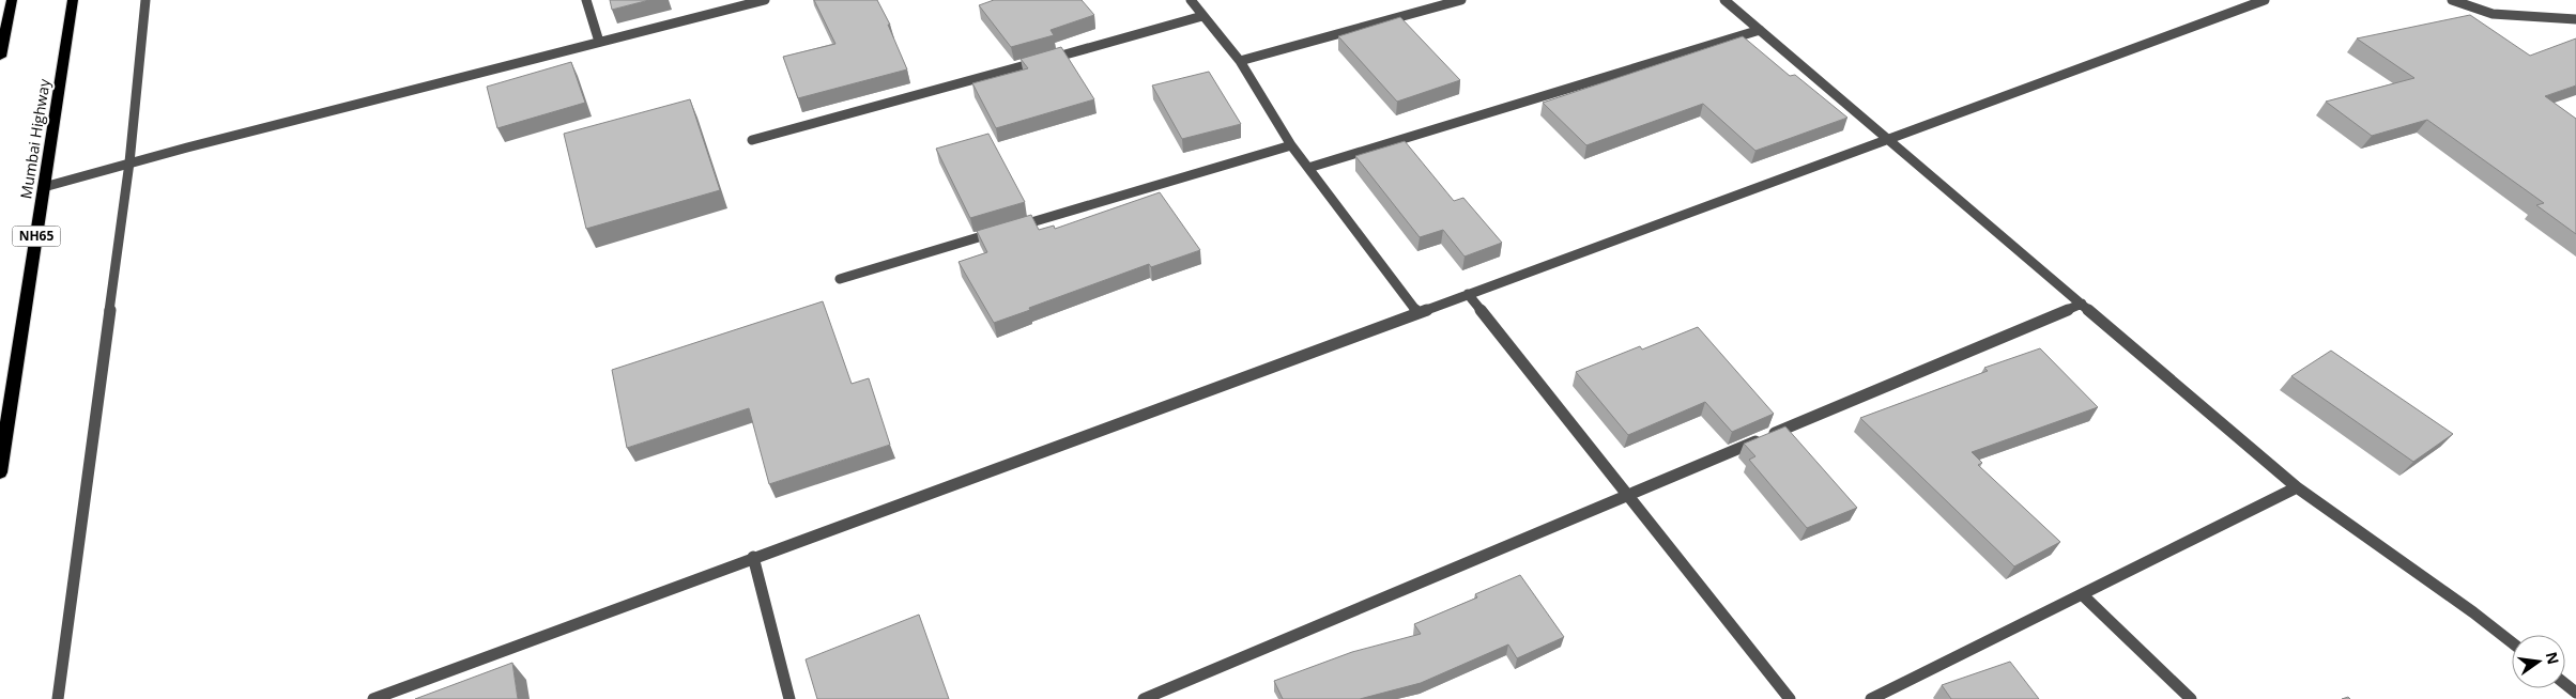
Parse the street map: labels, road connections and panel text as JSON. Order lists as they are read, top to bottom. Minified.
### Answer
{"streets":{"highway":["Mumbai Highway","NH65"]},"north":"right"}
